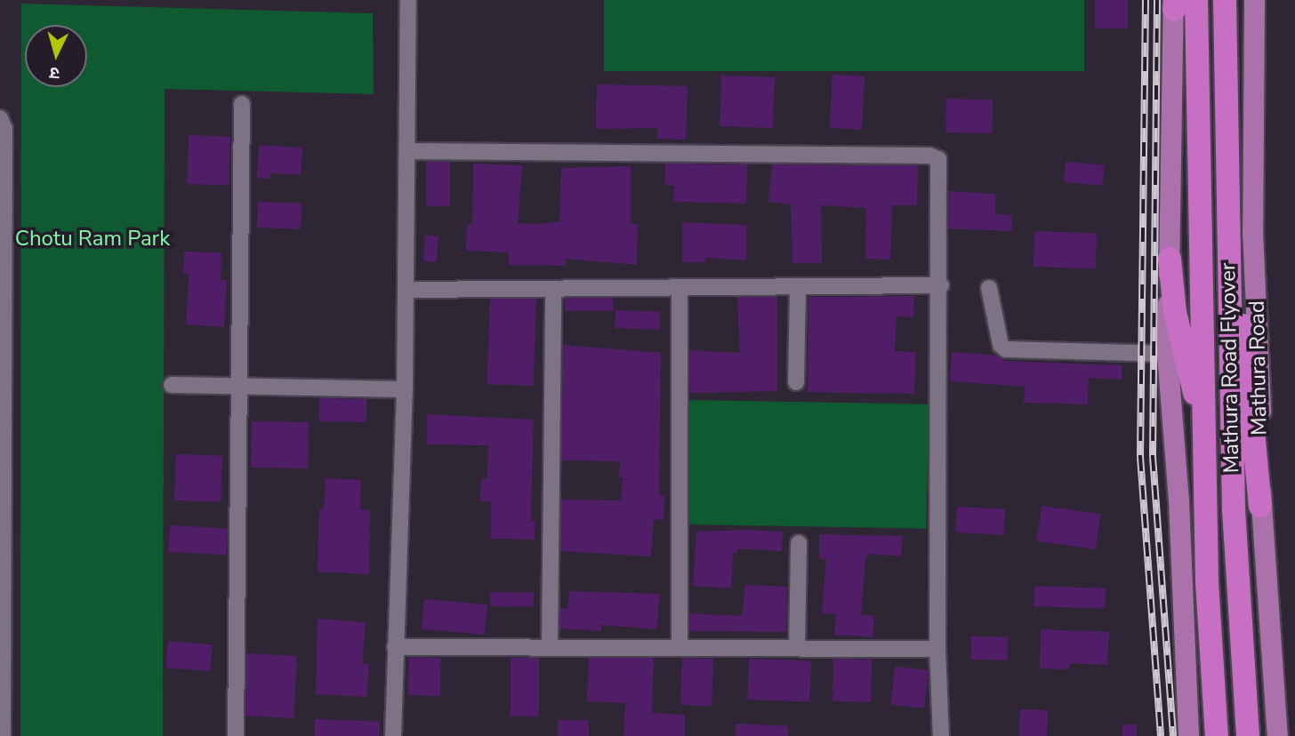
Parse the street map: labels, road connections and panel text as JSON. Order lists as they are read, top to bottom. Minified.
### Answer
{"streets":{"highway":["Mathura Road Flyover"],"main road":["Mathura Road"]},"parks":["Chotu Ram Park"],"north":"bottom"}
